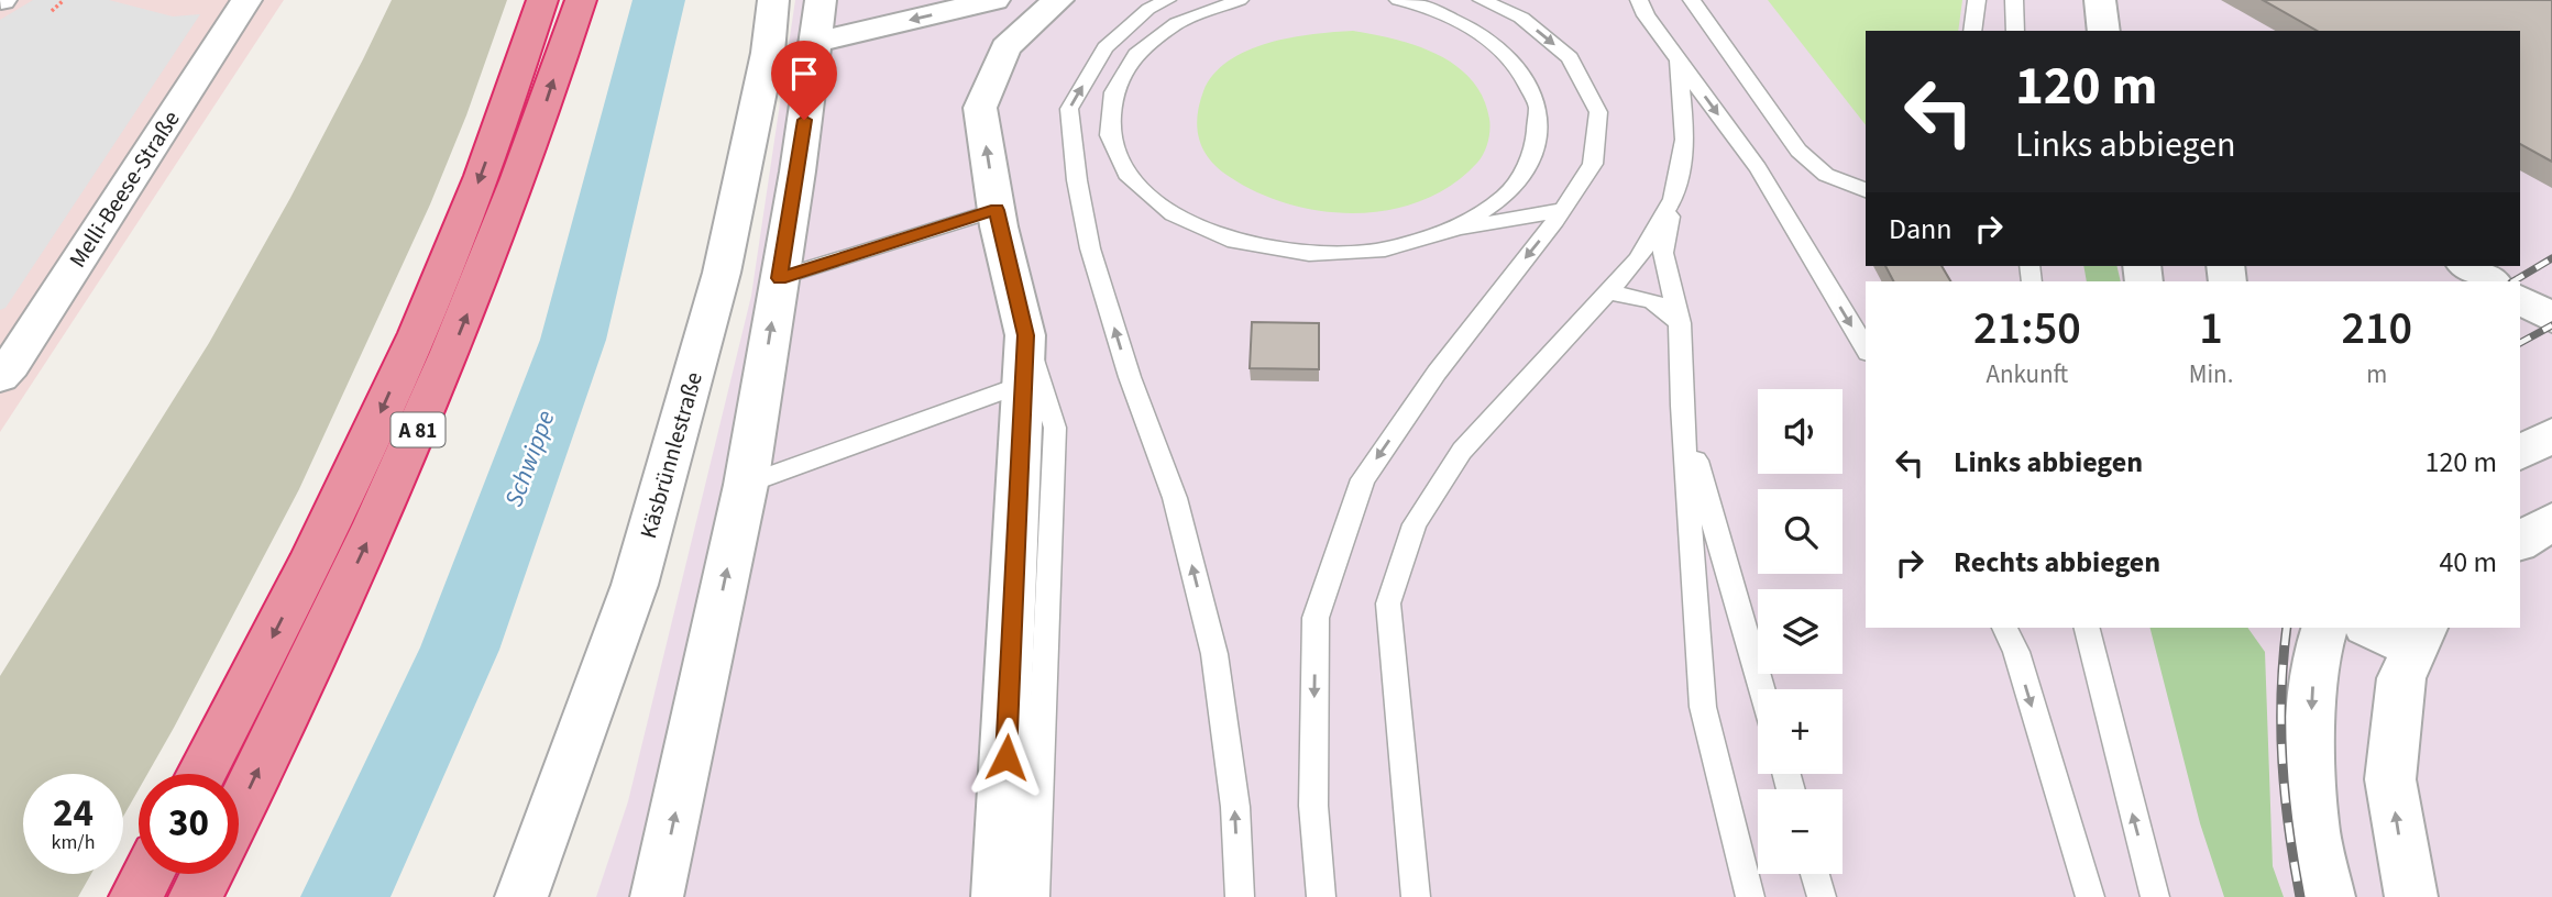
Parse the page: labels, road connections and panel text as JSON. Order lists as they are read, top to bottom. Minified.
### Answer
{"streets":{"highway":["A 81"],"street":["Melli-Beese-Straße","Käsbrünnlestraße"]},"water":["Schwippe"],"page":{"turn":["120 m","Links abbiegen"],"then":"Dann","eta":["21:50","Ankunft","1","Min.","210","m"],"map_buttons":["+","−"],"list":[{"name":"Links abbiegen","value":"120 m"},{"name":"Rechts abbiegen","value":"40 m"}],"speed":"24 km/h","limit":"30"}}
